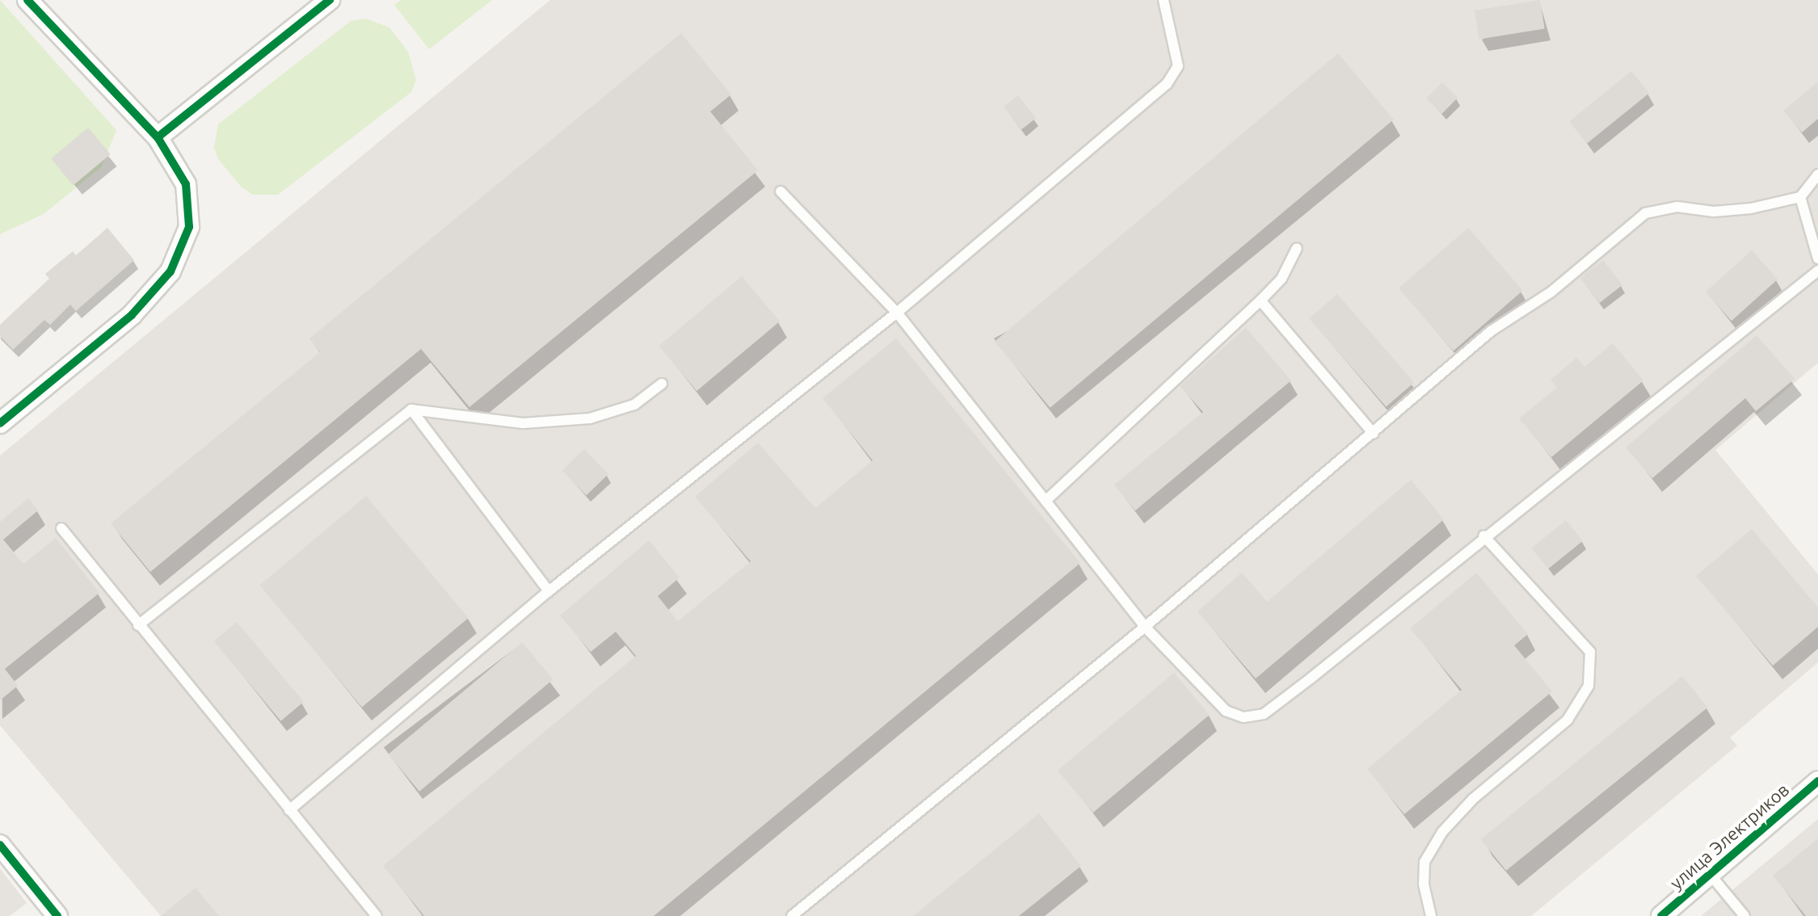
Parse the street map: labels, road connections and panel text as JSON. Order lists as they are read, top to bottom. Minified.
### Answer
{"streets":{"street":["улица Электриков"]}}
